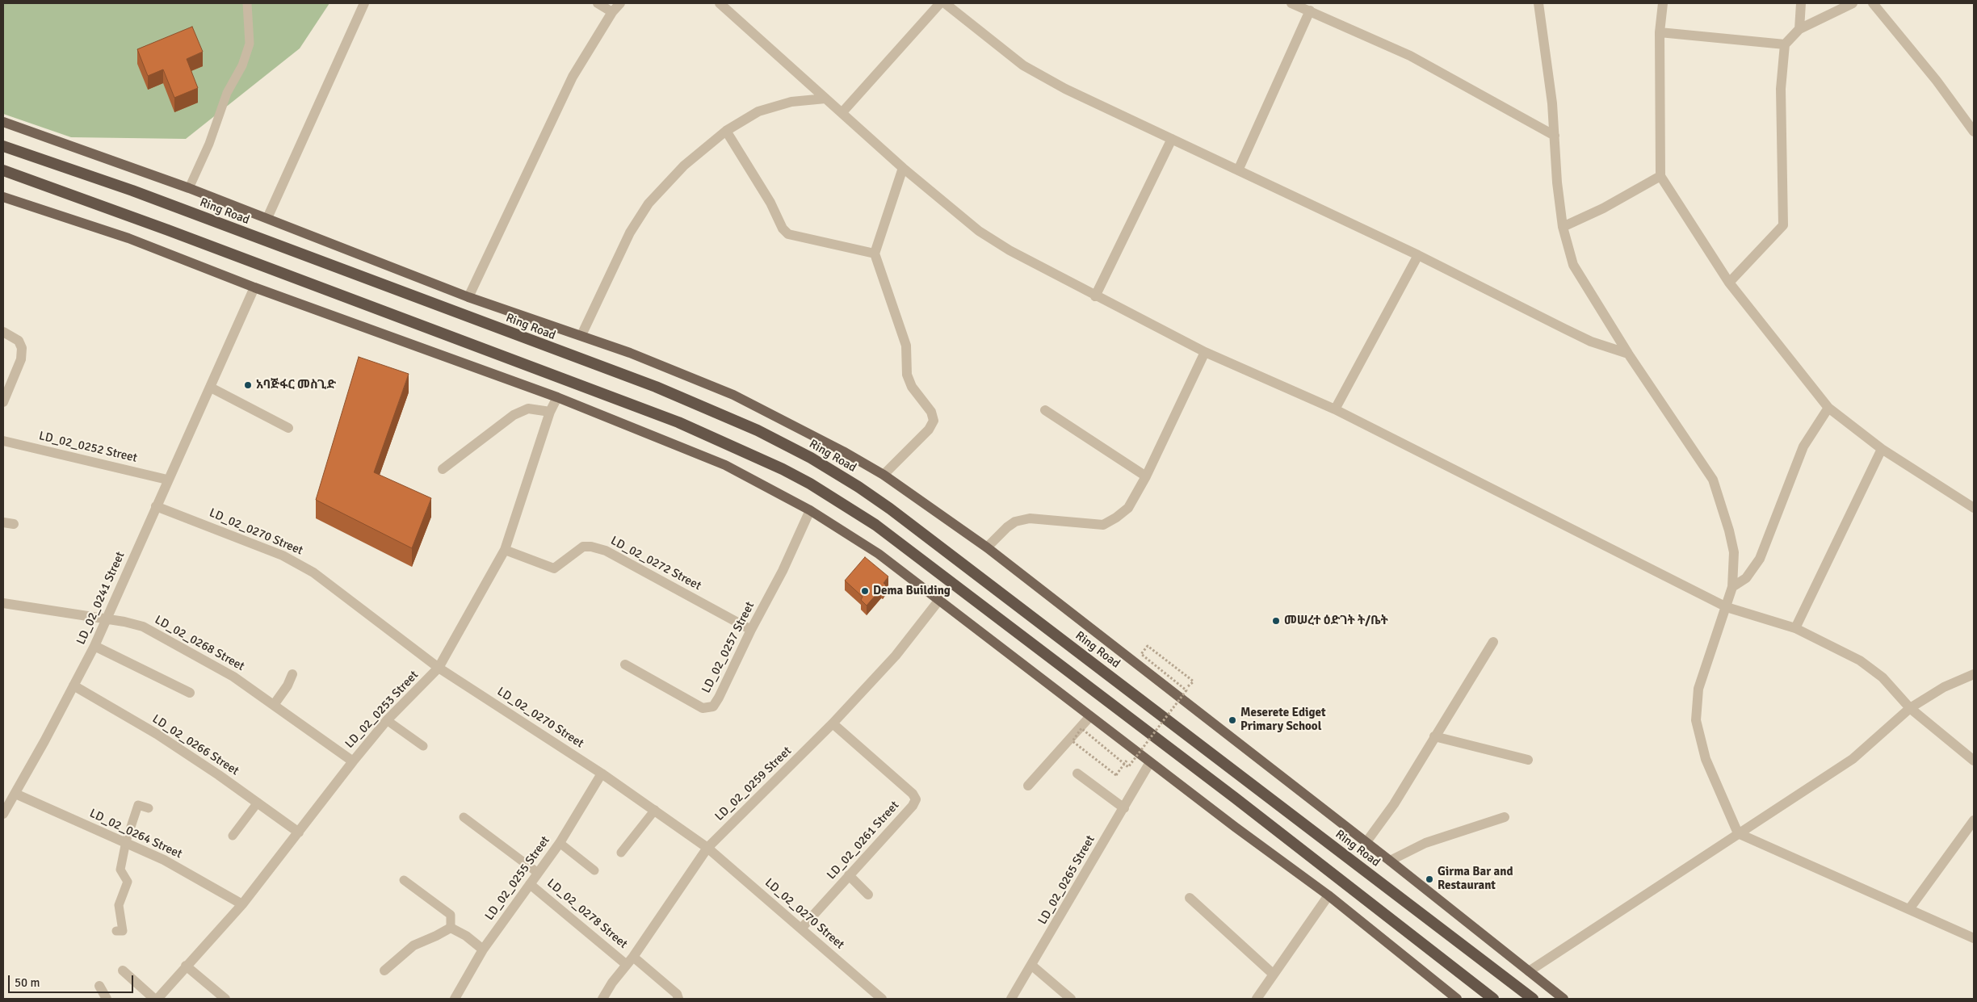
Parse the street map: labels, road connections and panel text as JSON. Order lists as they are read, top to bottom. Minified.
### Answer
{"streets":{"highway":["Ring Road"],"street":["LD_02_0252 Street","LD_02_0270 Street","LD_02_0272 Street","LD_02_0241 Street","LD_02_0268 Street","LD_02_0257 Street","LD_02_0253 Street","LD_02_0266 Street","LD_02_0259 Street","LD_02_0264 Street","LD_02_0261 Street","LD_02_0255 Street","LD_02_0265 Street","LD_02_0278 Street"]},"crossings":[["LD_02_0252 Street","LD_02_0241 Street"],["LD_02_0270 Street","LD_02_0241 Street"],["LD_02_0270 Street","LD_02_0253 Street"],["LD_02_0270 Street","LD_02_0259 Street"],["LD_02_0270 Street","LD_02_0261 Street"],["LD_02_0270 Street","LD_02_0255 Street"],["LD_02_0272 Street","LD_02_0257 Street"],["LD_02_0272 Street","LD_02_0253 Street"],["LD_02_0241 Street","LD_02_0268 Street"],["LD_02_0241 Street","LD_02_0266 Street"],["LD_02_0241 Street","LD_02_0264 Street"],["LD_02_0268 Street","LD_02_0253 Street"],["LD_02_0253 Street","LD_02_0266 Street"],["LD_02_0253 Street","LD_02_0264 Street"],["LD_02_0259 Street","LD_02_0261 Street"],["LD_02_0259 Street","LD_02_0278 Street"],["LD_02_0255 Street","LD_02_0278 Street"]],"places":["አባጅፋር መስጊድ","Dema Building","መሠረተ ዕድገት ት/ቤት","Meserete Ediget Primary School","Girma Bar and Restaurant"],"scale_bar":"50 m"}
